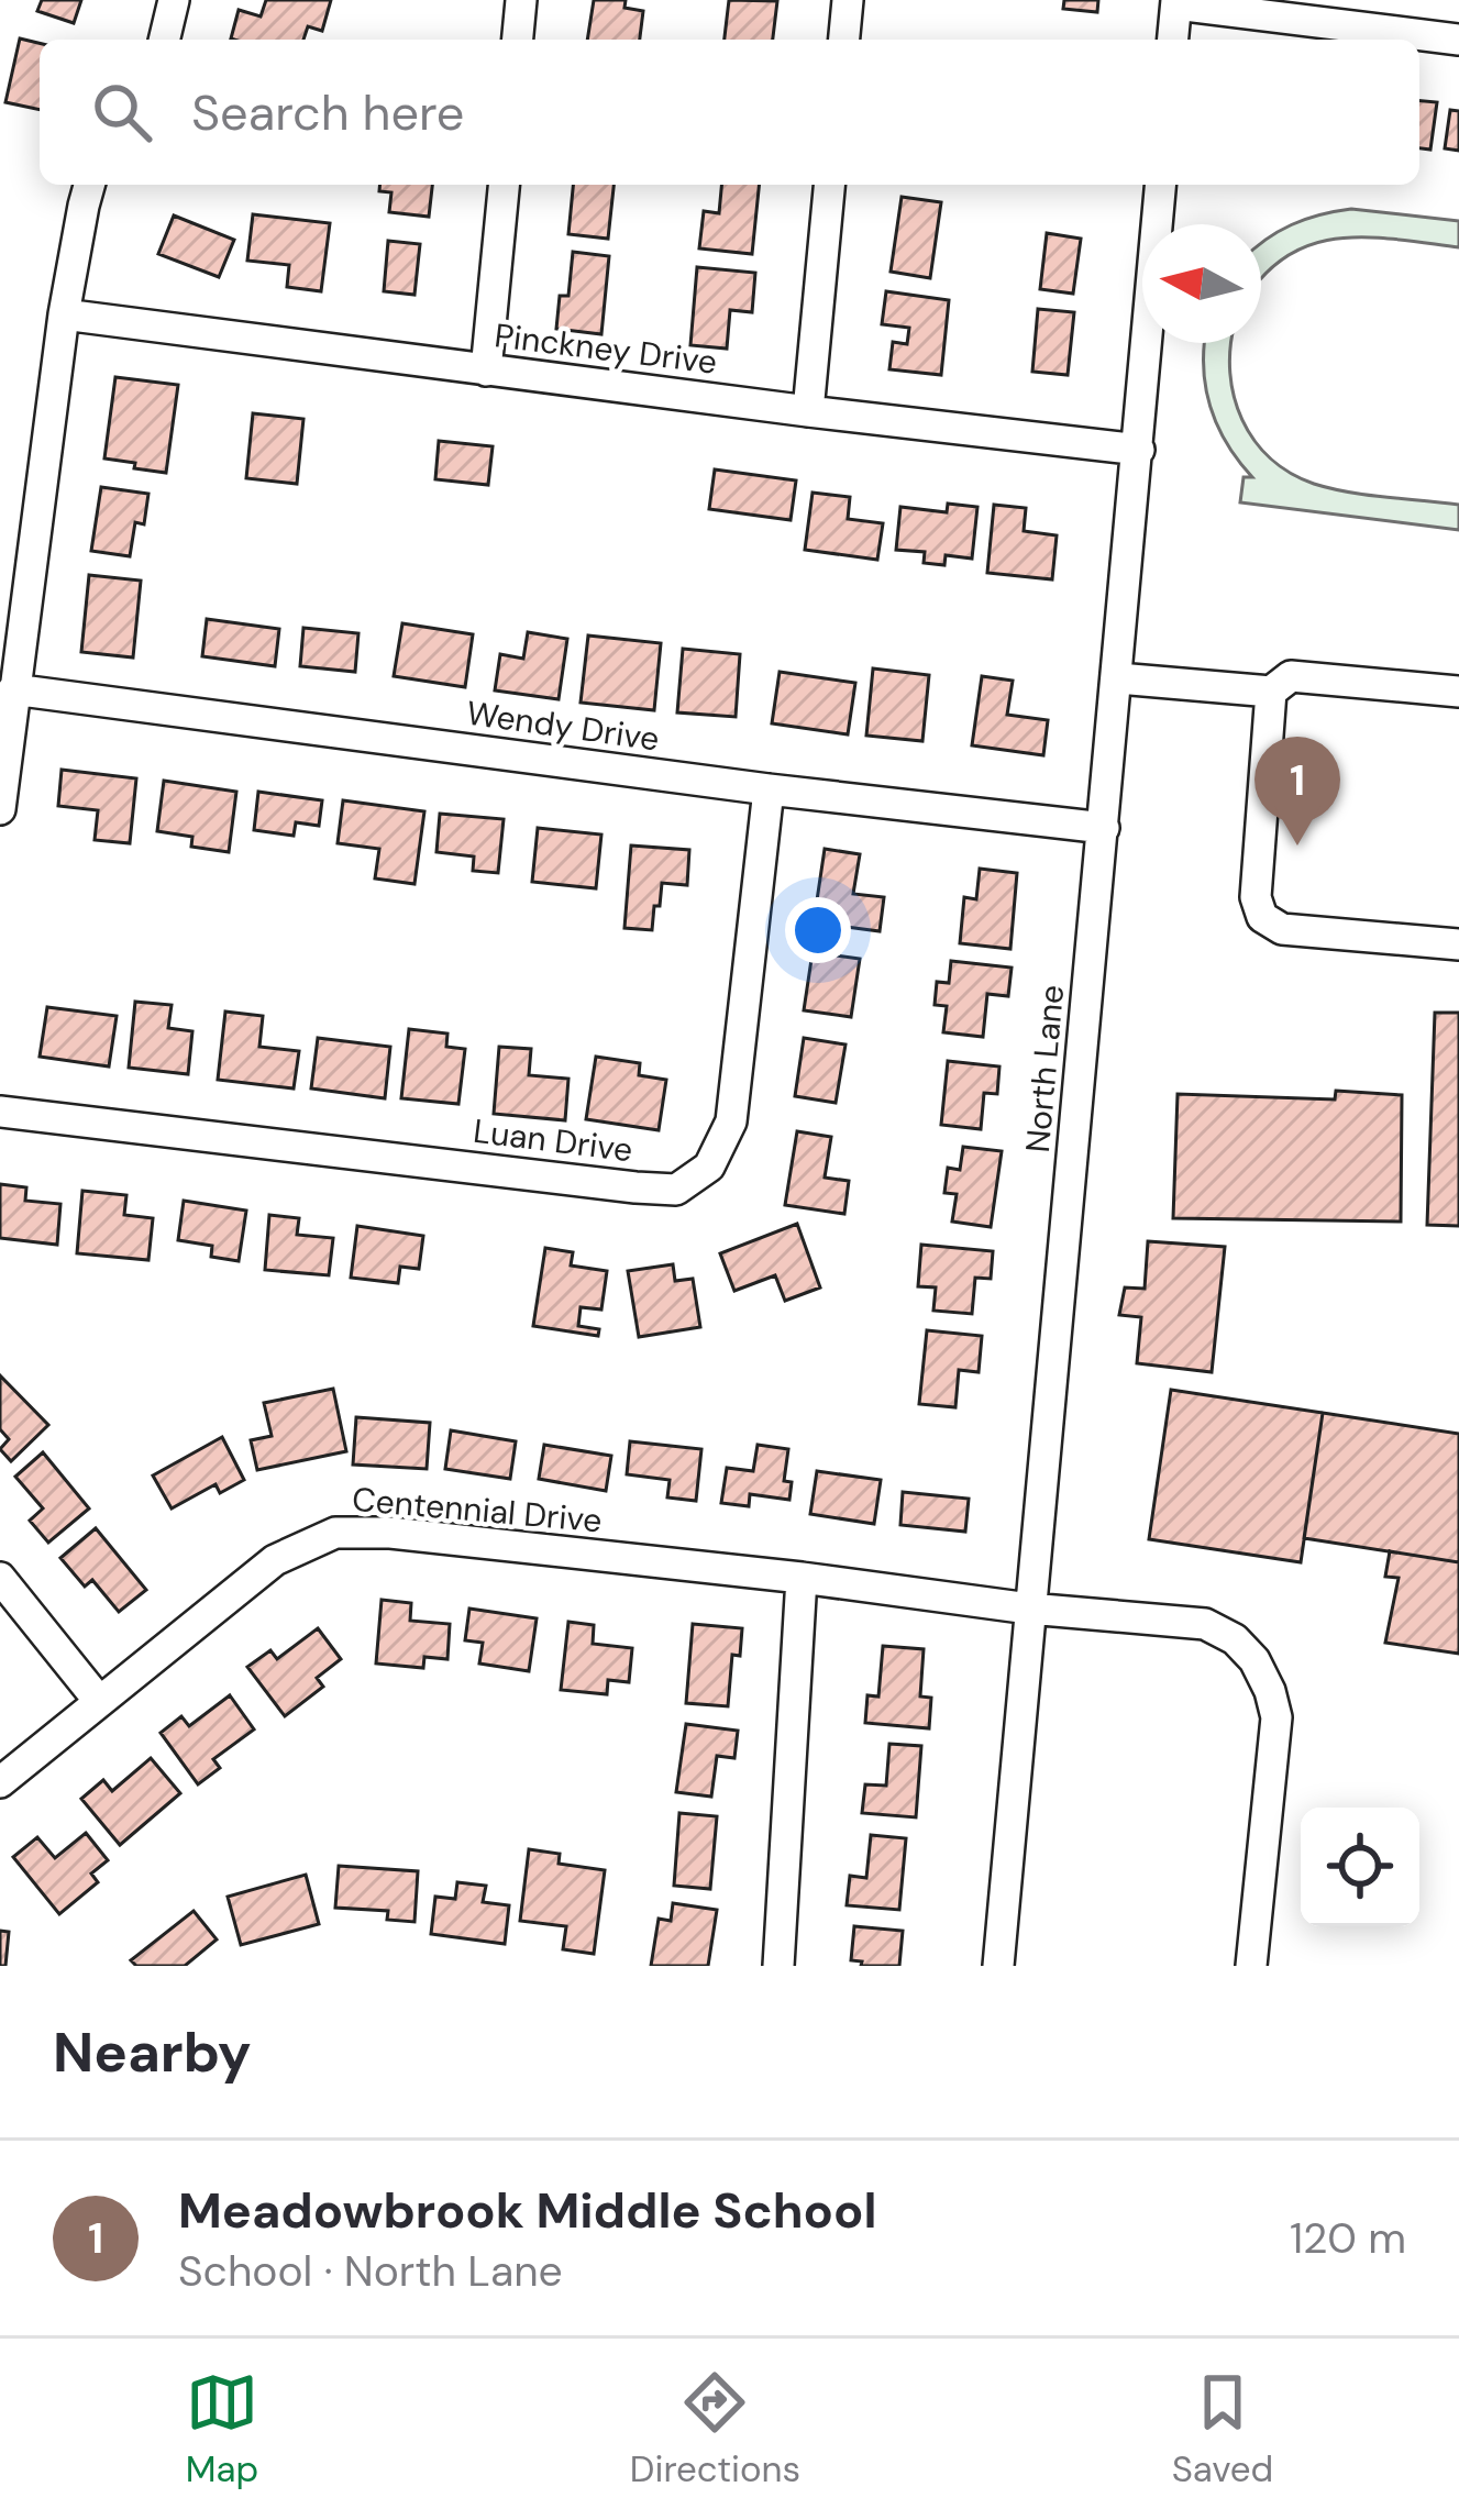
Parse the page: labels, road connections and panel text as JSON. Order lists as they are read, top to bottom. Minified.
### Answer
{"streets":{"street":["Pinckney Drive","Wendy Drive","North Lane","Luan Drive","Centennial Drive"]},"crossings":[["Pinckney Drive","North Lane"],["Wendy Drive","North Lane"],["Wendy Drive","Luan Drive"],["North Lane","Centennial Drive"]],"north":"left","page":{"search":"Search here","pins":"1","heading":"Nearby","list":[{"mark":"1","name":"Meadowbrook Middle School","note":"School · North Lane","value":"120 m"}],"nav":["Map","Directions","Saved"]}}
